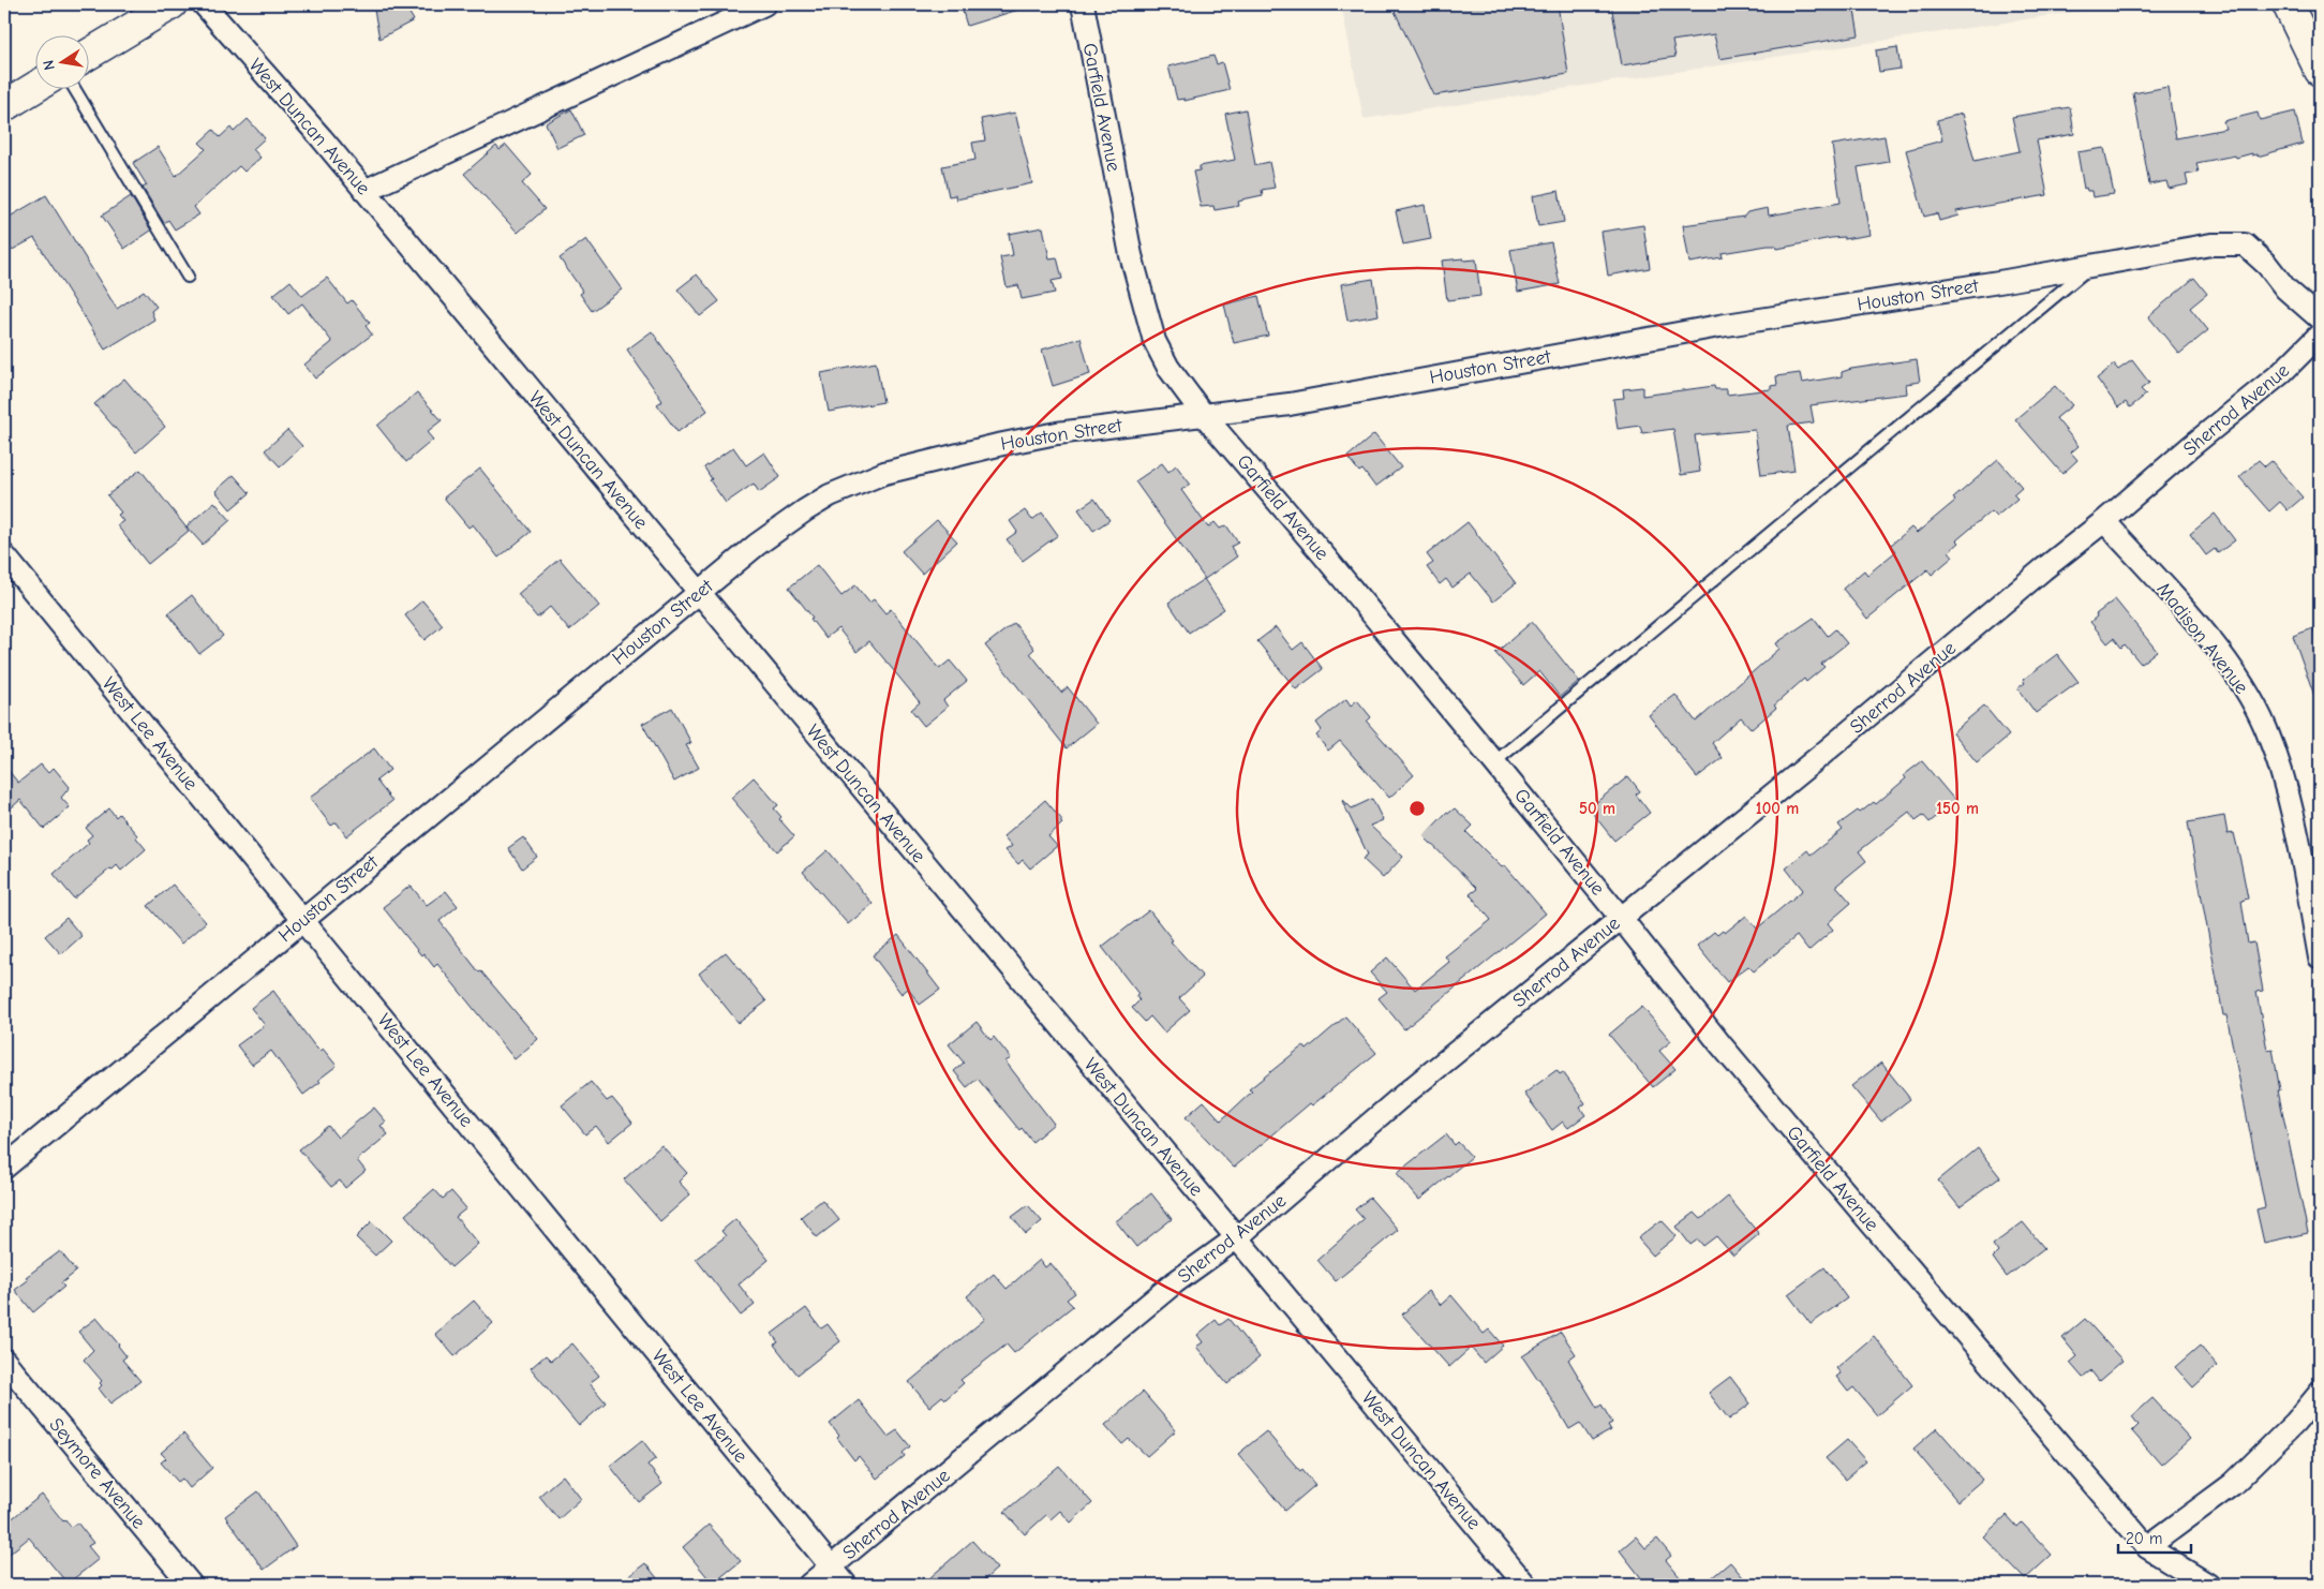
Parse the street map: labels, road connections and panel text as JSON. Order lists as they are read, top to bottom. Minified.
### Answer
{"streets":{"street":["Garfield Avenue","West Duncan Avenue","Houston Street","Sherrod Avenue","Madison Avenue","West Lee Avenue","Seymore Avenue"]},"crossings":[["Garfield Avenue","Houston Street"],["Garfield Avenue","Sherrod Avenue"],["West Duncan Avenue","Houston Street"],["West Duncan Avenue","Sherrod Avenue"],["Houston Street","West Lee Avenue"],["Sherrod Avenue","Madison Avenue"],["Sherrod Avenue","West Lee Avenue"]],"scale_bar":"20 m","north":"left","rings":["50 m","100 m","150 m"]}
